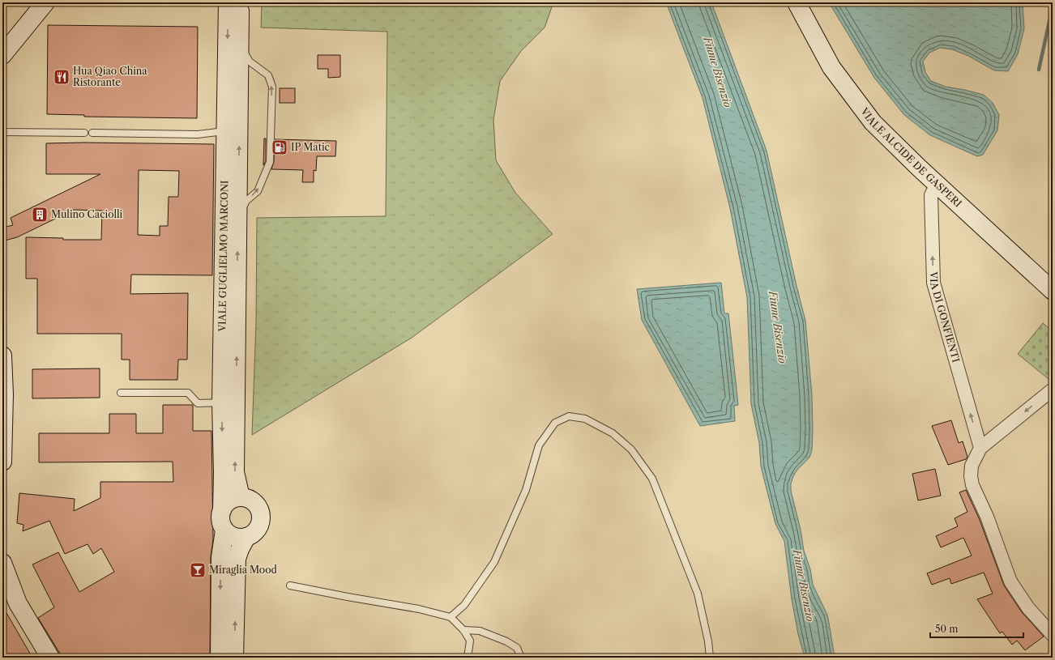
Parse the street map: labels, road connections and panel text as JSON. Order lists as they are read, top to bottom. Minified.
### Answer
{"streets":{"main road":["VIALE ALCIDE DE GASPERI","VIALE GUGLIELMO MARCONI"],"street":["VIA DI GONFIENTI"]},"crossings":[["VIALE ALCIDE DE GASPERI","VIA DI GONFIENTI"]],"one_way":["VIA DI GONFIENTI"],"water":["Fiume Bisenzio"],"places":{"restaurant":["Hua Qiao China Ristorante"],"fuel station":["IP Matic"],"building":["Mulino Caciolli"],"bar":["Miraglia Mood"]},"scale_bar":"50 m"}
